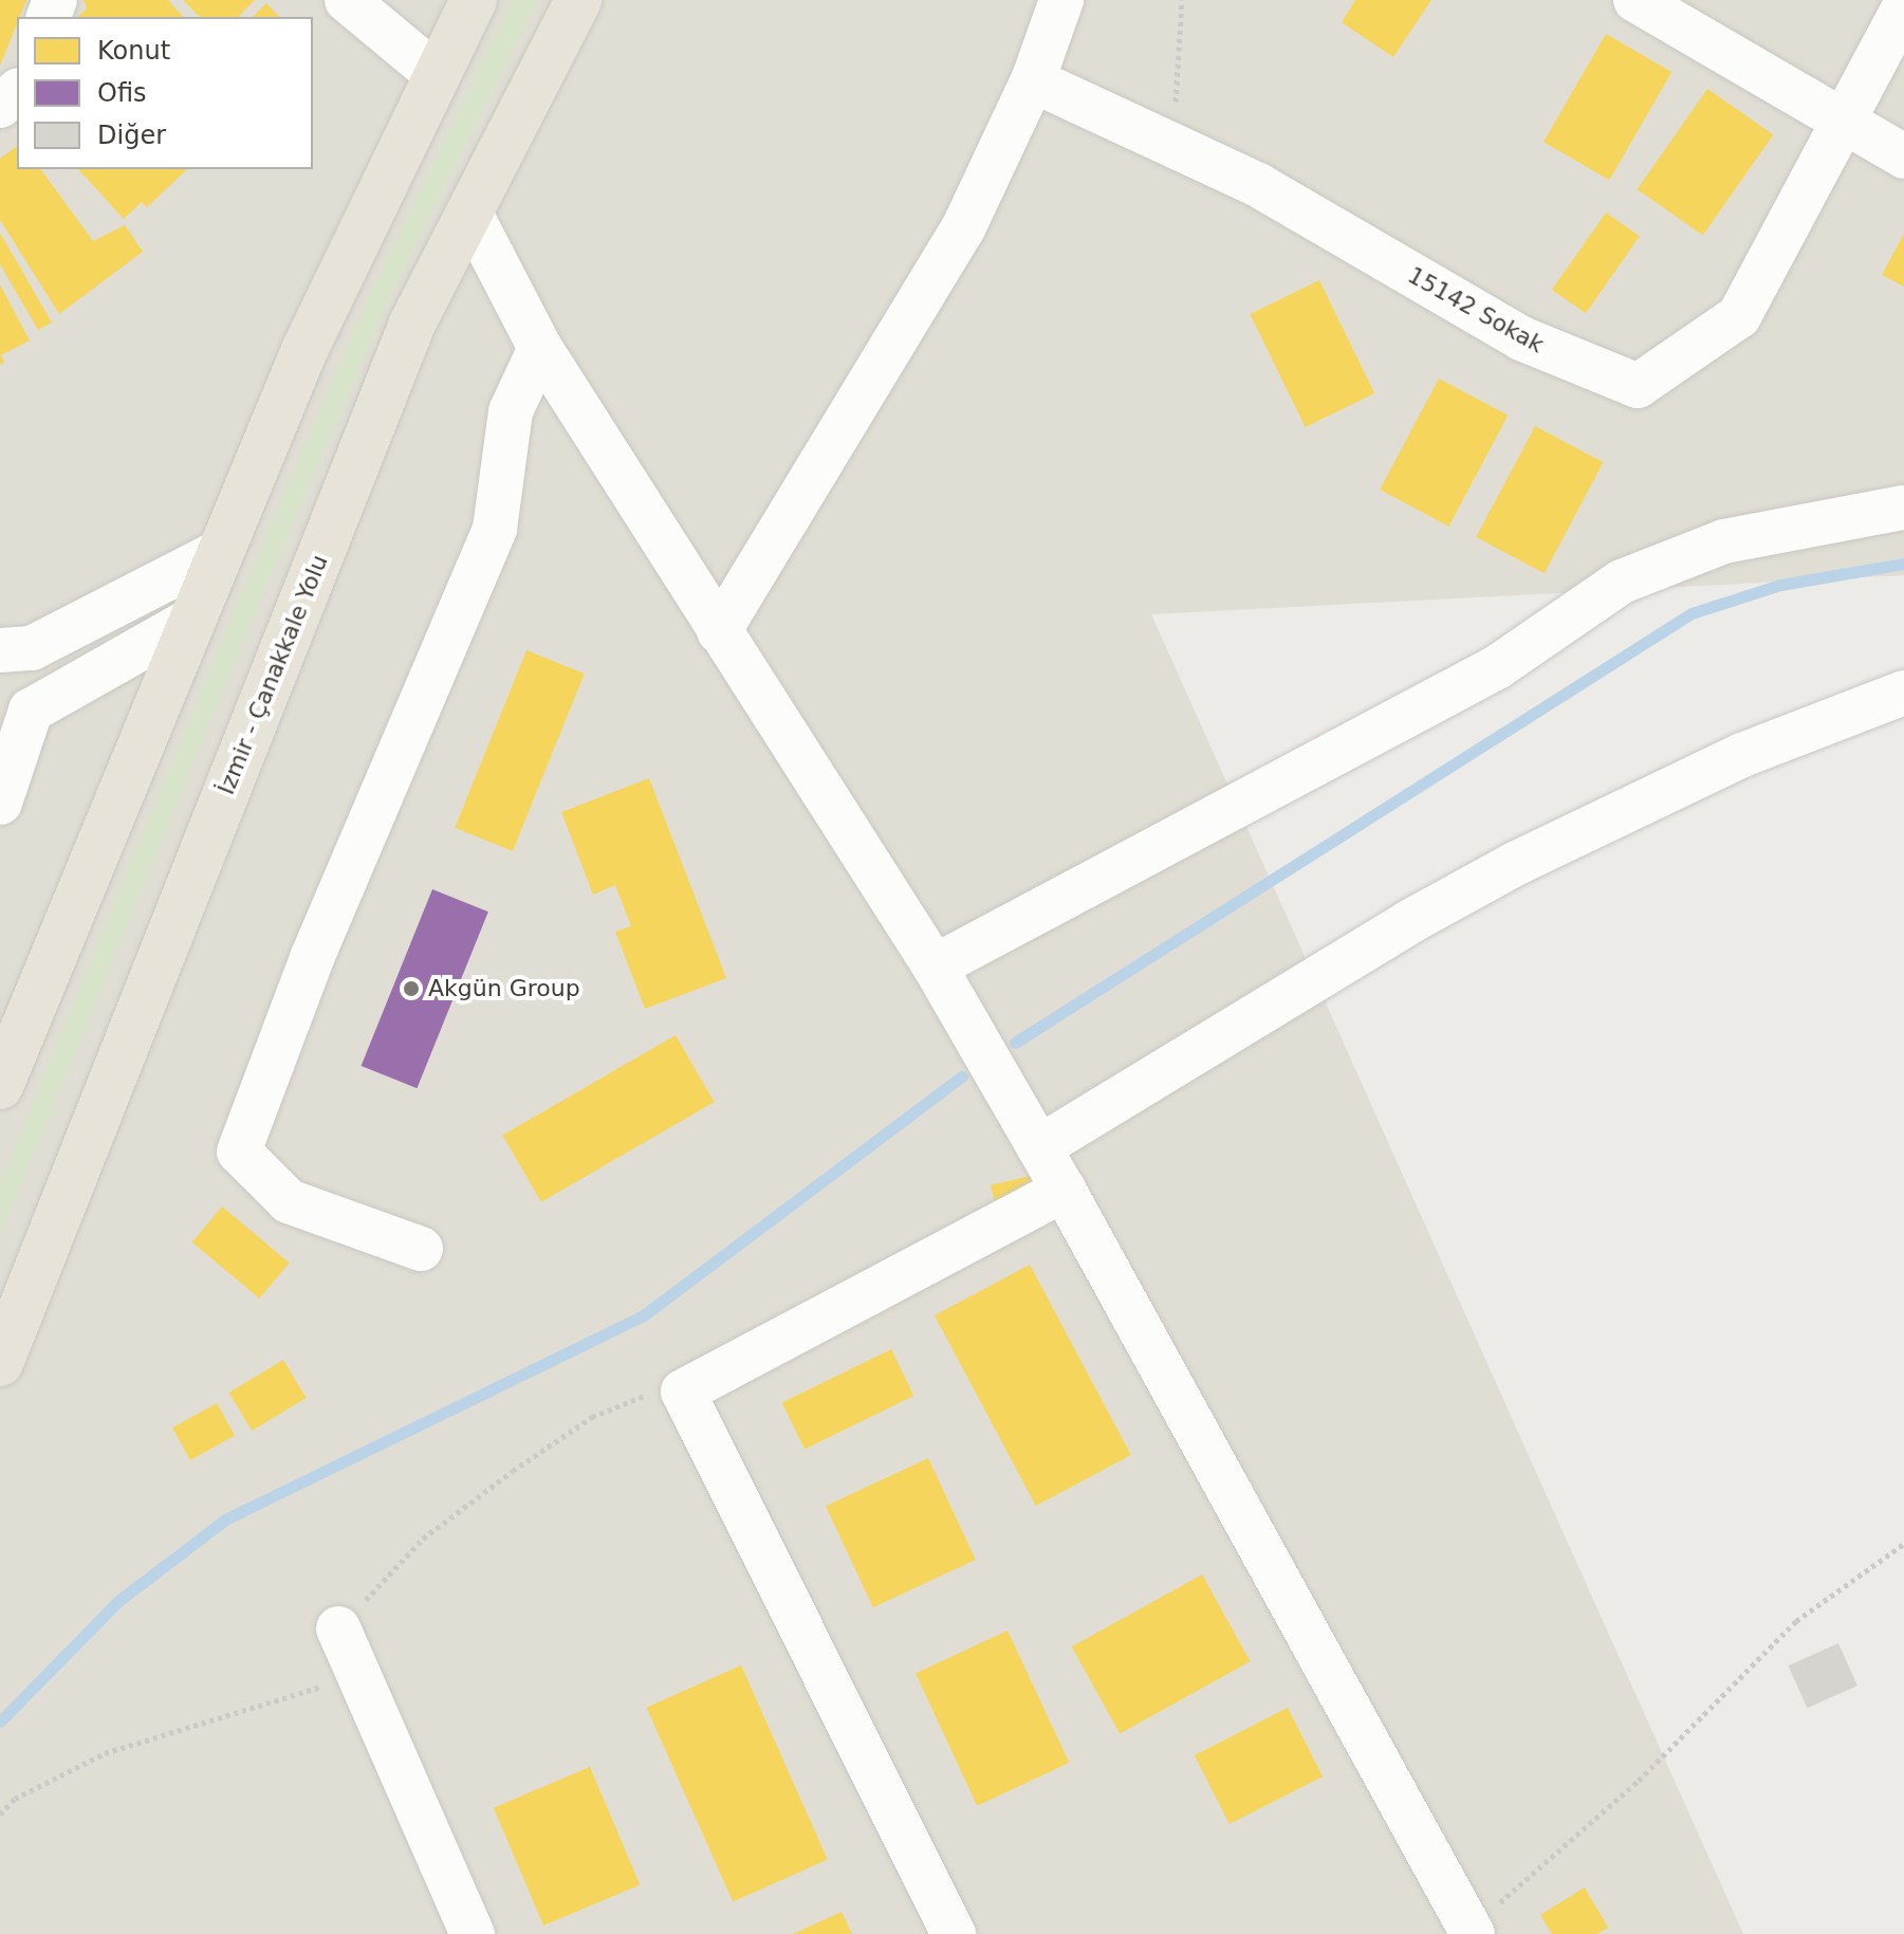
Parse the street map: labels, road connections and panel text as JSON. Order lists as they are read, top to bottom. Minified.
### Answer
{"streets":{"highway":["İzmir - Çanakkale Yolu"],"street":["15142 Sokak"]},"places":["Akgün Group"],"legend":["Konut","Ofis","Diğer"]}
